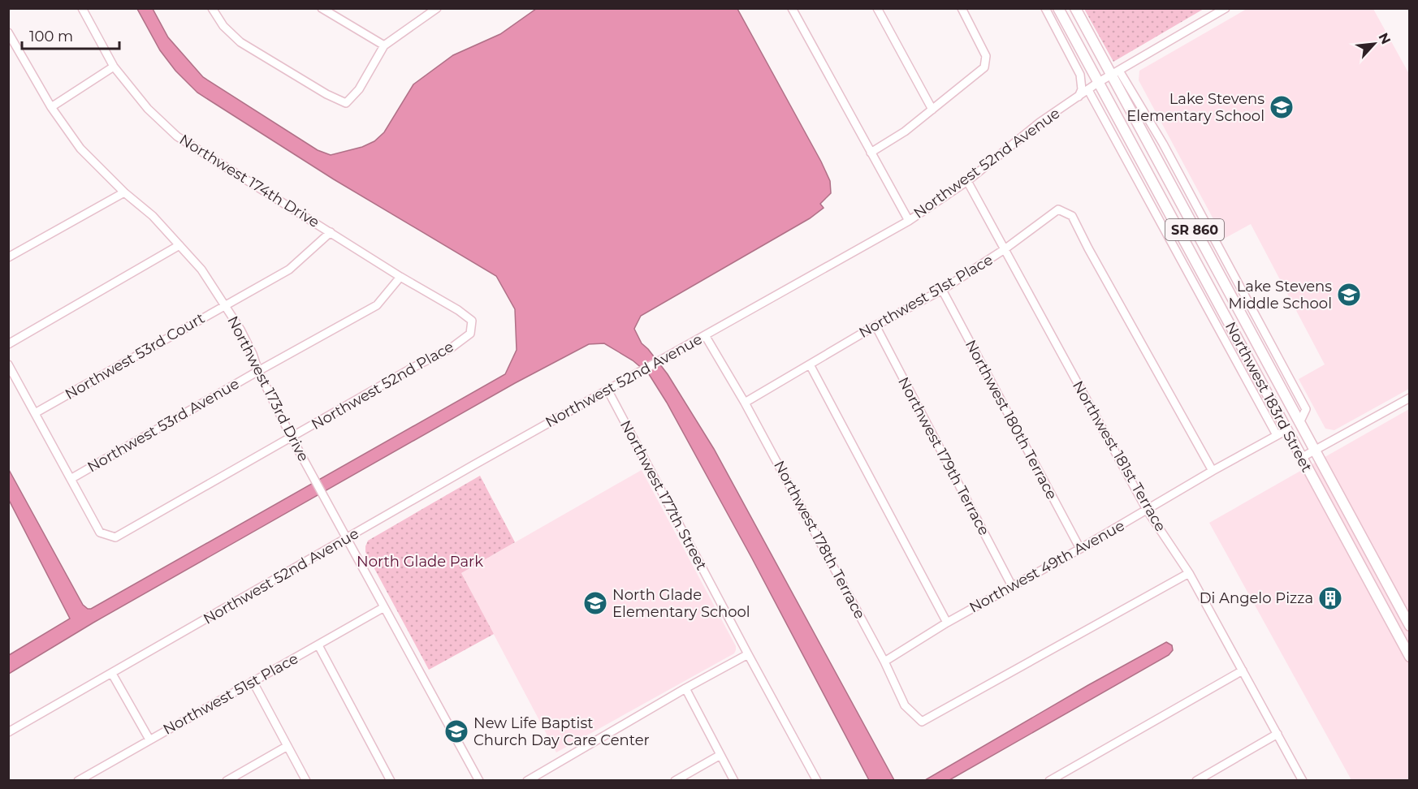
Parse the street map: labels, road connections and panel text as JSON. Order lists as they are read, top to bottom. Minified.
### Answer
{"streets":{"main road":["SR 860","Northwest 183rd Street"],"street":["Northwest 52nd Avenue","Northwest 174th Drive","Northwest 51st Place","Northwest 53rd Court","Northwest 52nd Place","Northwest 173rd Drive","Northwest 180th Terrace","Northwest 53rd Avenue","Northwest 179th Terrace","Northwest 181st Terrace","Northwest 177th Street","Northwest 178th Terrace","Northwest 49th Avenue"]},"crossings":[["Northwest 52nd Avenue","Northwest 173rd Drive"],["Northwest 52nd Avenue","Northwest 183rd Street"],["Northwest 52nd Avenue","Northwest 181st Terrace"],["Northwest 52nd Avenue","Northwest 177th Street"],["Northwest 52nd Avenue","Northwest 178th Terrace"],["Northwest 174th Drive","Northwest 53rd Court"],["Northwest 174th Drive","Northwest 52nd Place"],["Northwest 174th Drive","Northwest 53rd Avenue"],["Northwest 51st Place","Northwest 173rd Drive"],["Northwest 51st Place","Northwest 180th Terrace"],["Northwest 51st Place","Northwest 179th Terrace"],["Northwest 51st Place","Northwest 181st Terrace"],["Northwest 51st Place","Northwest 178th Terrace"],["Northwest 51st Place","Northwest 49th Avenue"],["Northwest 53rd Court","Northwest 173rd Drive"],["Northwest 52nd Place","Northwest 173rd Drive"],["Northwest 52nd Place","Northwest 53rd Avenue"],["Northwest 173rd Drive","Northwest 53rd Avenue"],["Northwest 183rd Street","Northwest 49th Avenue"],["Northwest 180th Terrace","Northwest 49th Avenue"],["Northwest 179th Terrace","Northwest 49th Avenue"],["Northwest 181st Terrace","Northwest 178th Terrace"],["Northwest 181st Terrace","Northwest 49th Avenue"],["Northwest 178th Terrace","Northwest 49th Avenue"]],"parks":["North Glade Park"],"places":{"school or university":["Lake Stevens Elementary School","Lake Stevens Middle School","North Glade Elementary School","New Life Baptist Church Day Care Center"],"building":["Di Angelo Pizza"]},"scale_bar":"100 m","north":"top right"}
